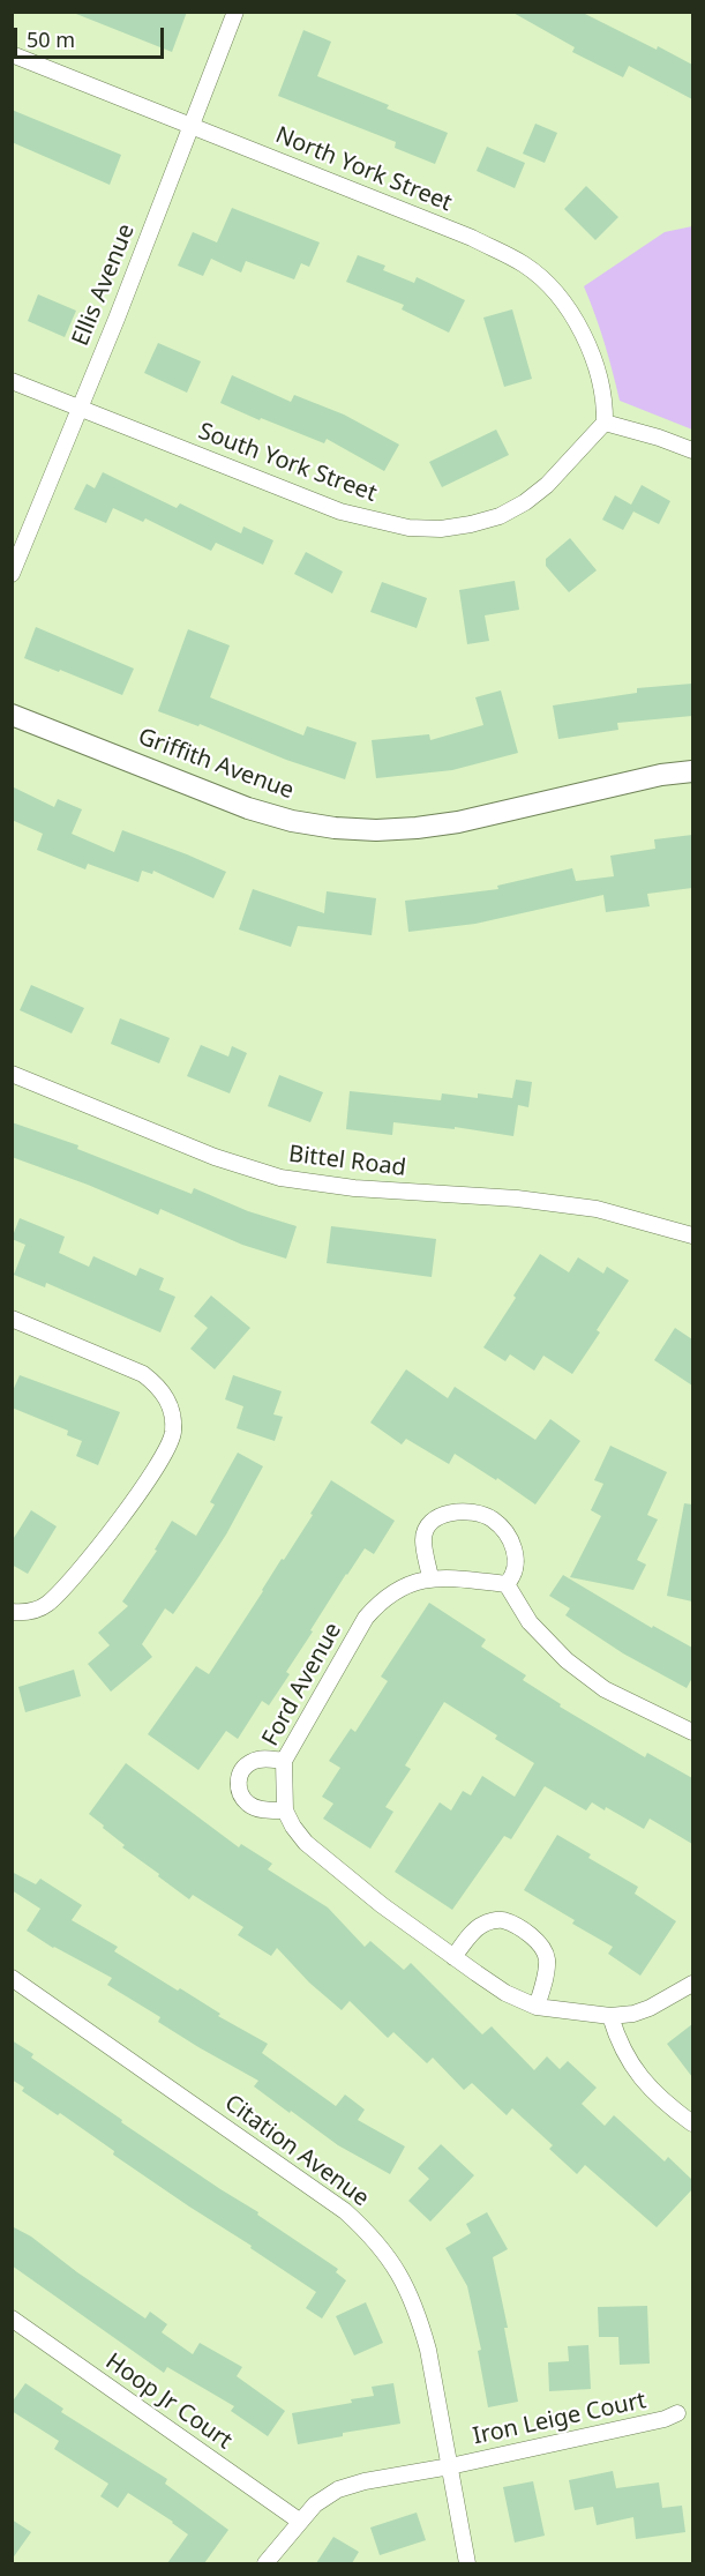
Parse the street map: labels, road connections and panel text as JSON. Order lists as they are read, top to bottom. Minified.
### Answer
{"streets":{"street":["North York Street","Ellis Avenue","South York Street","Griffith Avenue","Bittel Road","Ford Avenue","Citation Avenue","Hoop Jr Court","Iron Leige Court"]},"crossings":[["North York Street","Ellis Avenue"],["North York Street","South York Street"],["Ellis Avenue","South York Street"],["Citation Avenue","Iron Leige Court"],["Hoop Jr Court","Iron Leige Court"]],"scale_bar":"50 m"}
